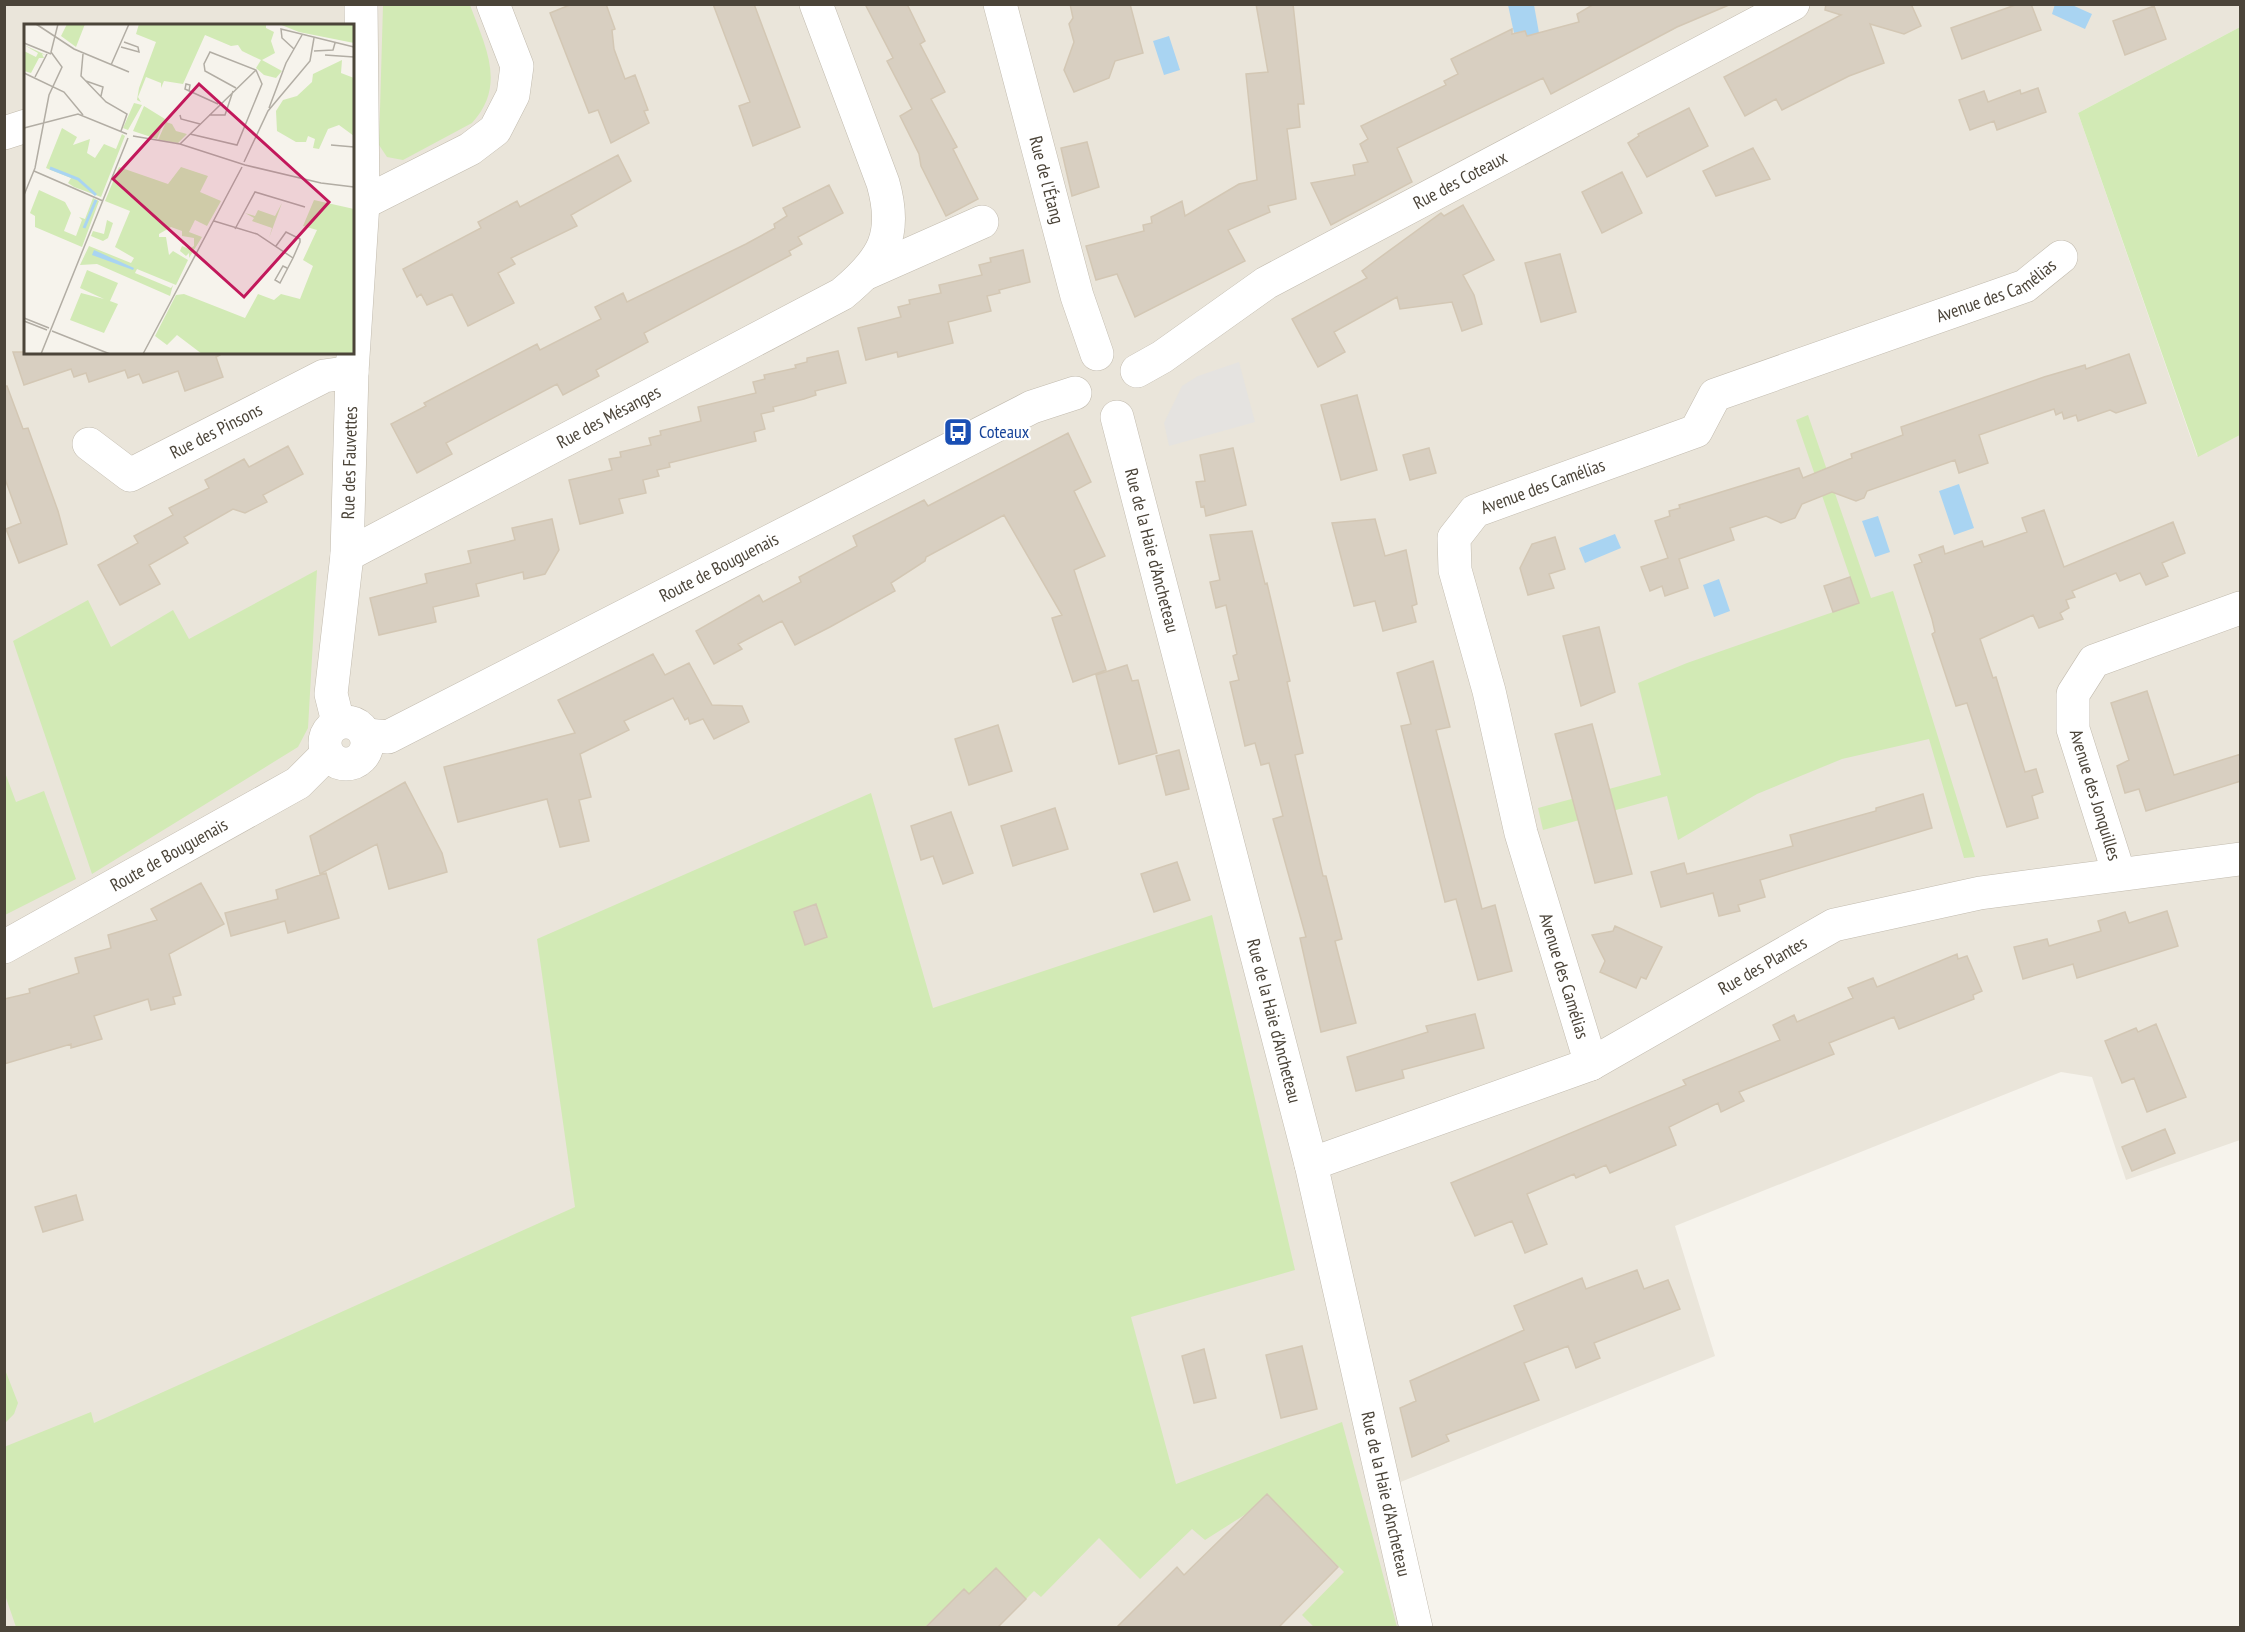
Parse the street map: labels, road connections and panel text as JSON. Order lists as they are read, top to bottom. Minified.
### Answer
{"streets":{"street":["Rue de l'Étang","Rue des Coteaux","Avenue des Camélias","Rue des Mésanges","Rue des Pinsons","Rue des Fauvettes","Rue de la Haie d'Ancheteau","Route de Bouguenais","Avenue des Jonquilles","Rue des Plantes"]},"crossings":[["Rue de l'Étang","Rue des Coteaux"],["Rue de l'Étang","Rue de la Haie d'Ancheteau"],["Rue de l'Étang","Route de Bouguenais"],["Rue des Coteaux","Rue de la Haie d'Ancheteau"],["Rue des Coteaux","Route de Bouguenais"],["Avenue des Camélias","Rue des Plantes"],["Rue des Mésanges","Rue des Fauvettes"],["Rue des Pinsons","Rue des Fauvettes"],["Rue des Fauvettes","Route de Bouguenais"],["Rue de la Haie d'Ancheteau","Route de Bouguenais"],["Rue de la Haie d'Ancheteau","Rue des Plantes"],["Avenue des Jonquilles","Rue des Plantes"]],"places":{"bus stop":["Coteaux"]}}
